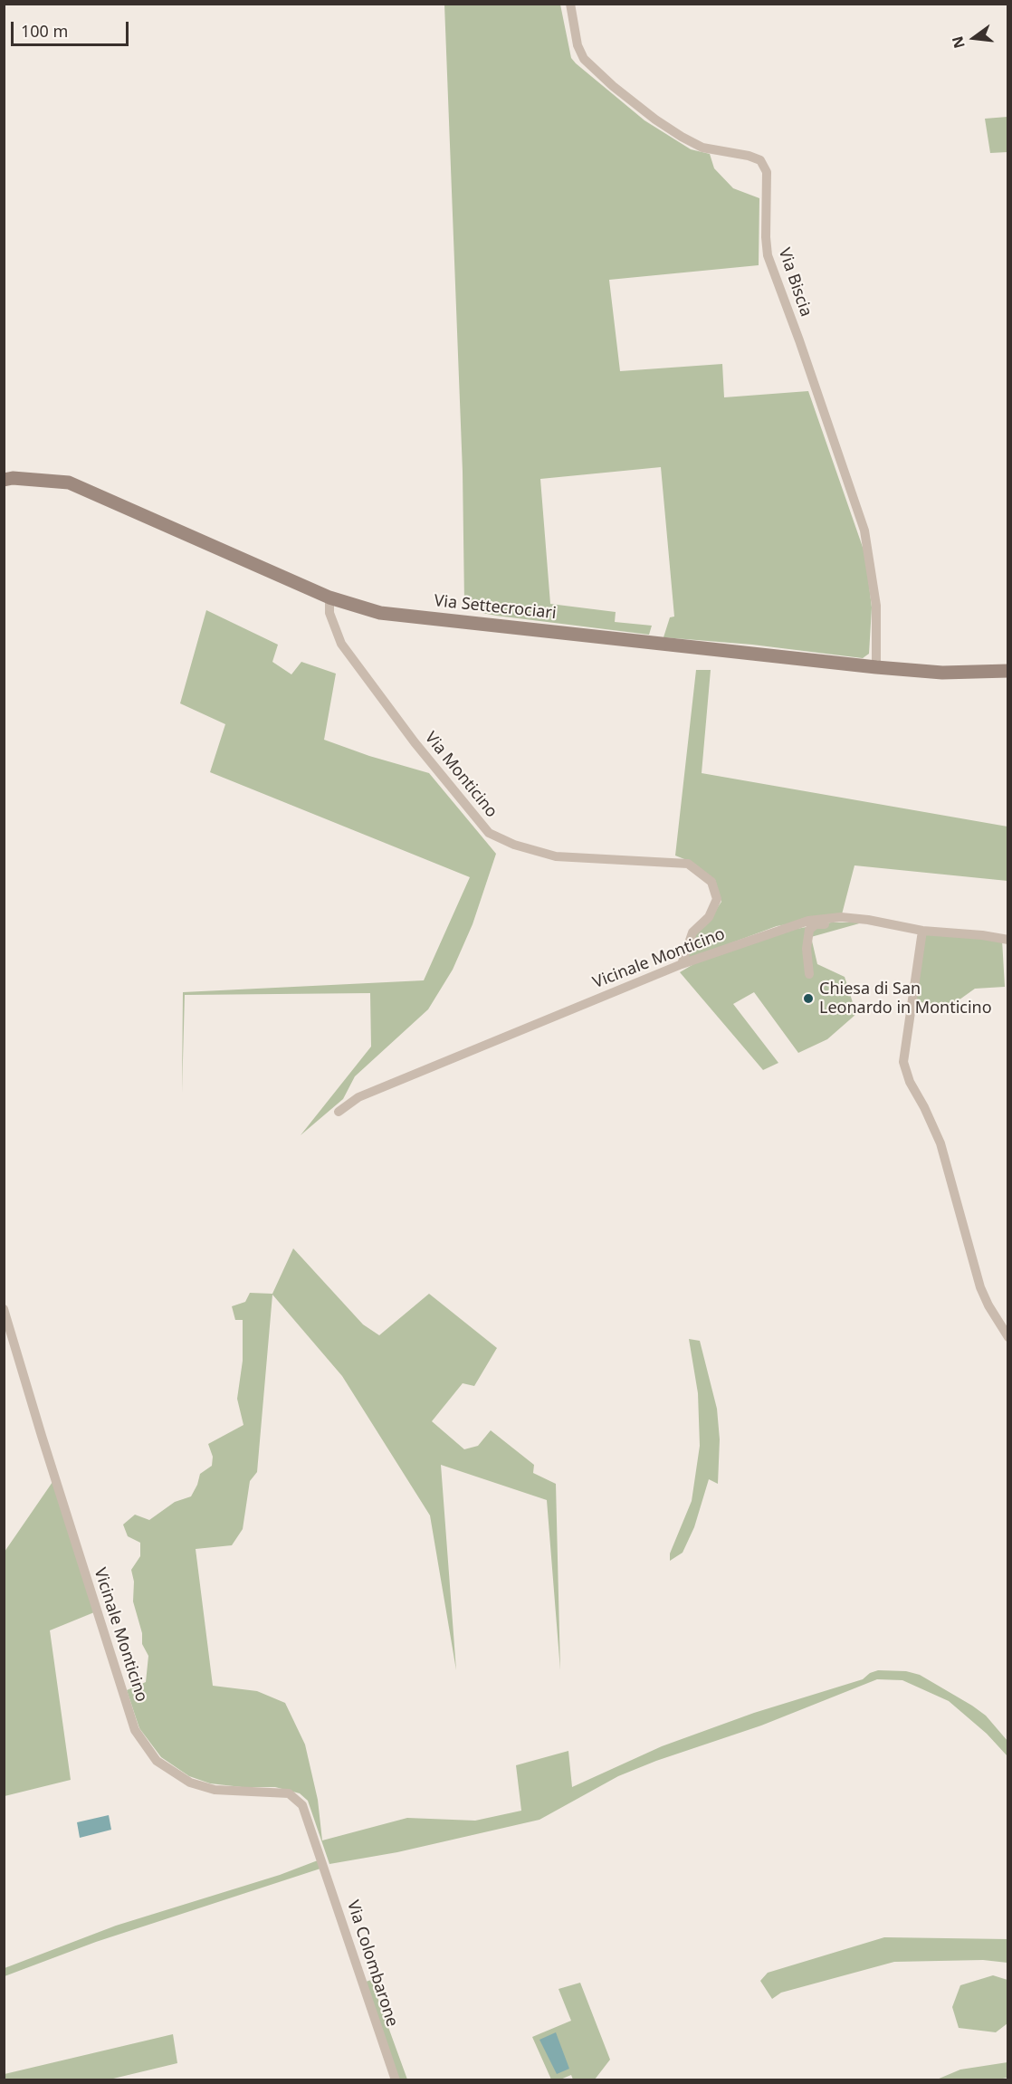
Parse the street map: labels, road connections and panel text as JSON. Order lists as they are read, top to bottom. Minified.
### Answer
{"streets":{"main road":["Via Settecrociari"],"street":["Via Biscia","Via Monticino","Vicinale Monticino","Via Colombarone"]},"crossings":[["Via Biscia","Via Settecrociari"],["Via Settecrociari","Via Monticino"],["Via Monticino","Vicinale Monticino"],["Vicinale Monticino","Via Colombarone"]],"places":["Chiesa di San Leonardo in Monticino"],"scale_bar":"100 m","north":"left"}
